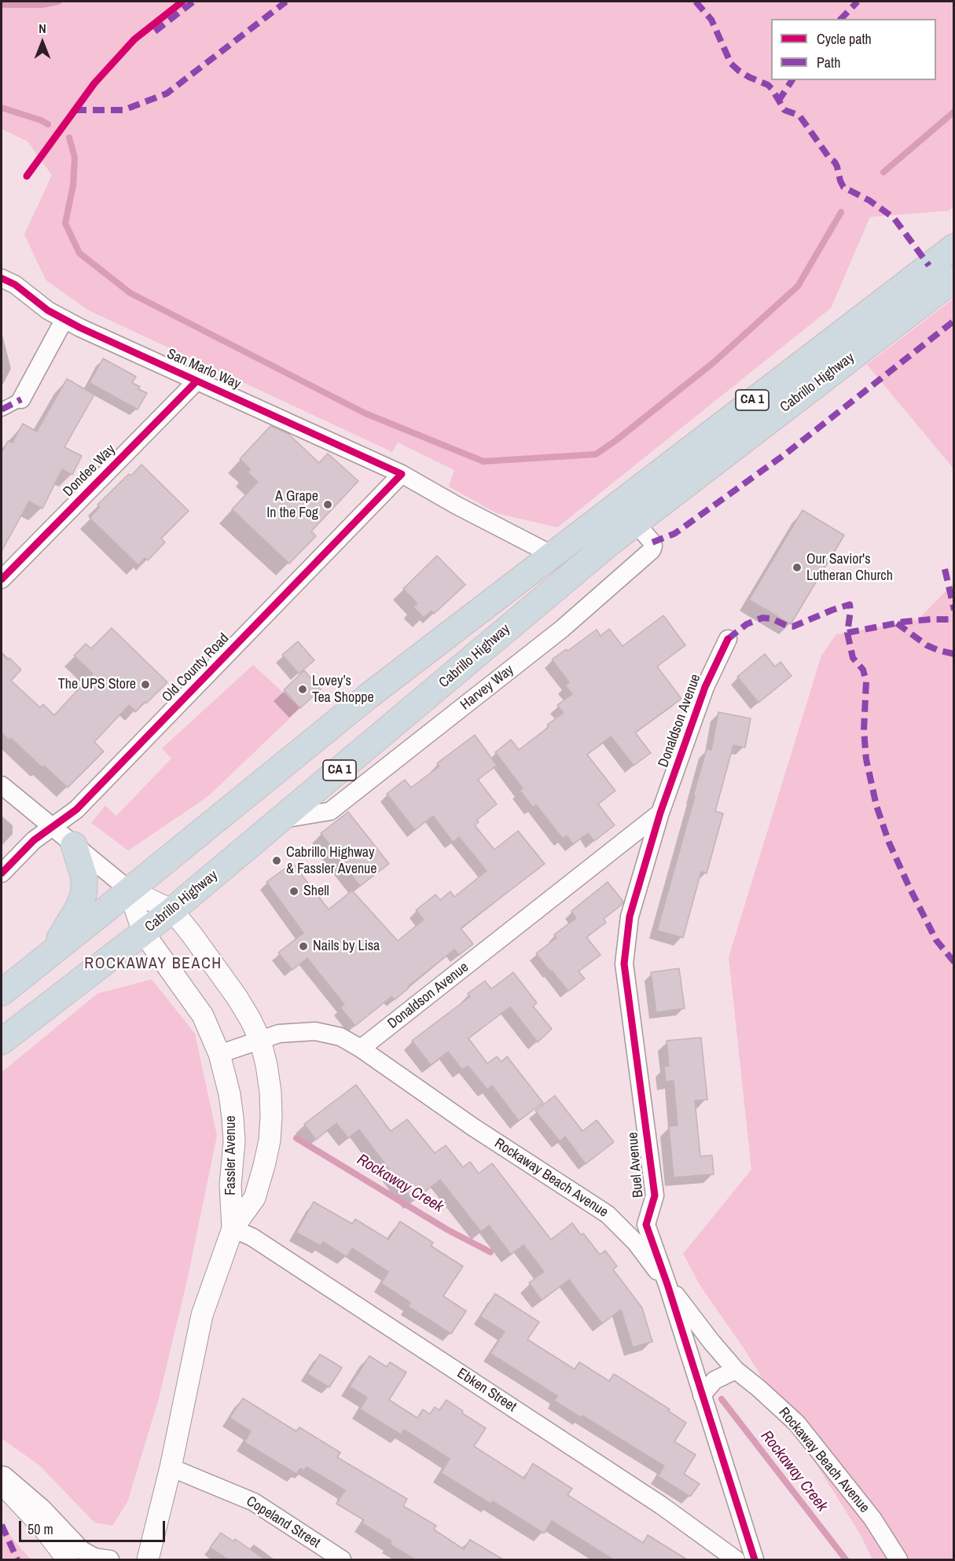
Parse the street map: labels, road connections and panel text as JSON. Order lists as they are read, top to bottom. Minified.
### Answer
{"streets":{"highway":["Cabrillo Highway","CA 1"],"street":["San Marlo Way","Dondee Way","Old County Road","Harvey Way","Donaldson Avenue","Fassler Avenue","Buel Avenue","Rockaway Beach Avenue","Ebken Street","Copeland Street"]},"crossings":[["San Marlo Way","Cabrillo Highway"],["San Marlo Way","Dondee Way"],["San Marlo Way","Old County Road"],["Cabrillo Highway","Harvey Way"],["Cabrillo Highway","Fassler Avenue"],["Donaldson Avenue","Buel Avenue"],["Donaldson Avenue","Rockaway Beach Avenue"],["Fassler Avenue","Rockaway Beach Avenue"],["Fassler Avenue","Ebken Street"],["Fassler Avenue","Copeland Street"],["Buel Avenue","Rockaway Beach Avenue"]],"districts":["ROCKAWAY BEACH"],"water":["Rockaway Creek"],"places":["A Grape In the Fog","Our Savior's Lutheran Church","The UPS Store","Lovey’s Tea Shoppe","Cabrillo Highway & Fassler Avenue","Shell","Nails by Lisa"],"legend":["Cycle path","Path"],"scale_bar":"50 m","north":"top"}
